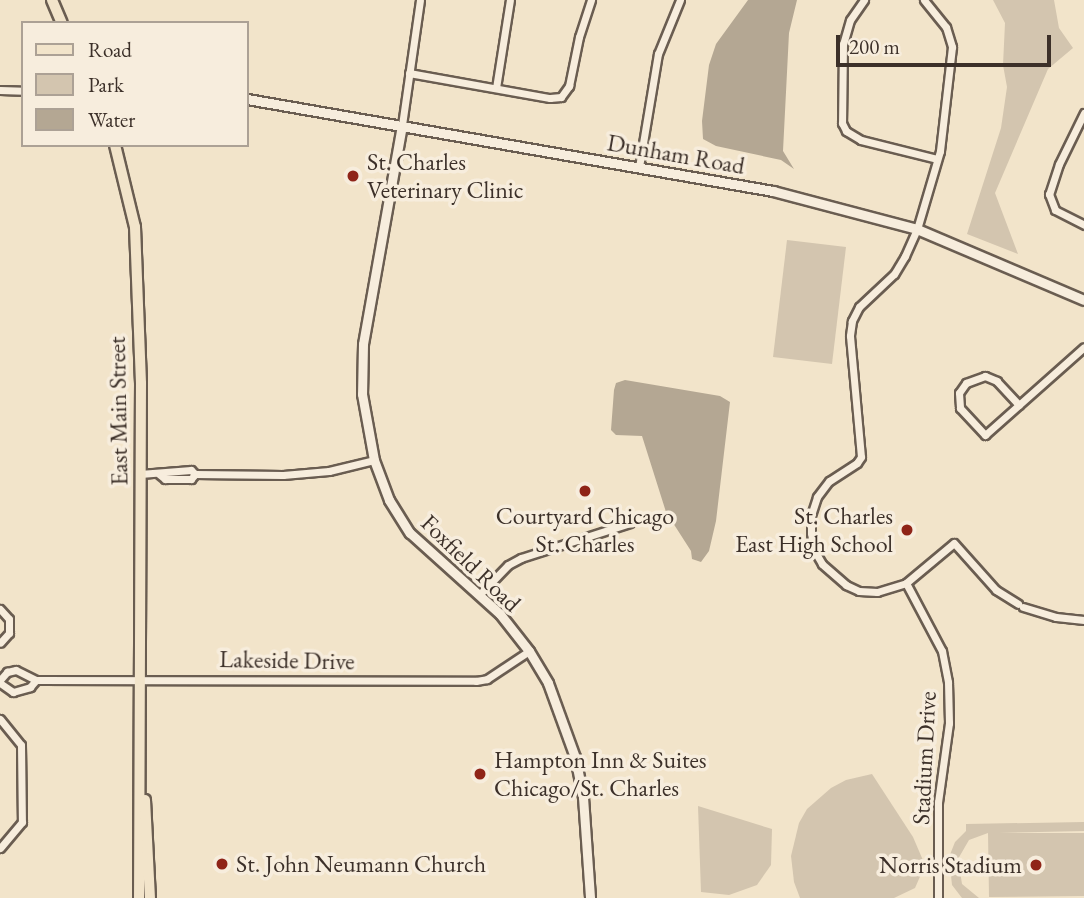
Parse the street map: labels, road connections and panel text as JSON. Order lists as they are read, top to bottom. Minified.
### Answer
{"streets":{"main road":["East Main Street"],"street":["Dunham Road","Foxfield Road","Lakeside Drive","Stadium Drive"]},"crossings":[["Dunham Road","Foxfield Road"],["East Main Street","Lakeside Drive"],["Foxfield Road","Lakeside Drive"]],"places":["St. Charles Veterinary Clinic","Courtyard Chicago St. Charles","St. Charles East High School","Hampton Inn & Suites Chicago/St. Charles","St. John Neumann Church","Norris Stadium"],"legend":["Road","Park","Water"],"scale_bar":"200 m"}
